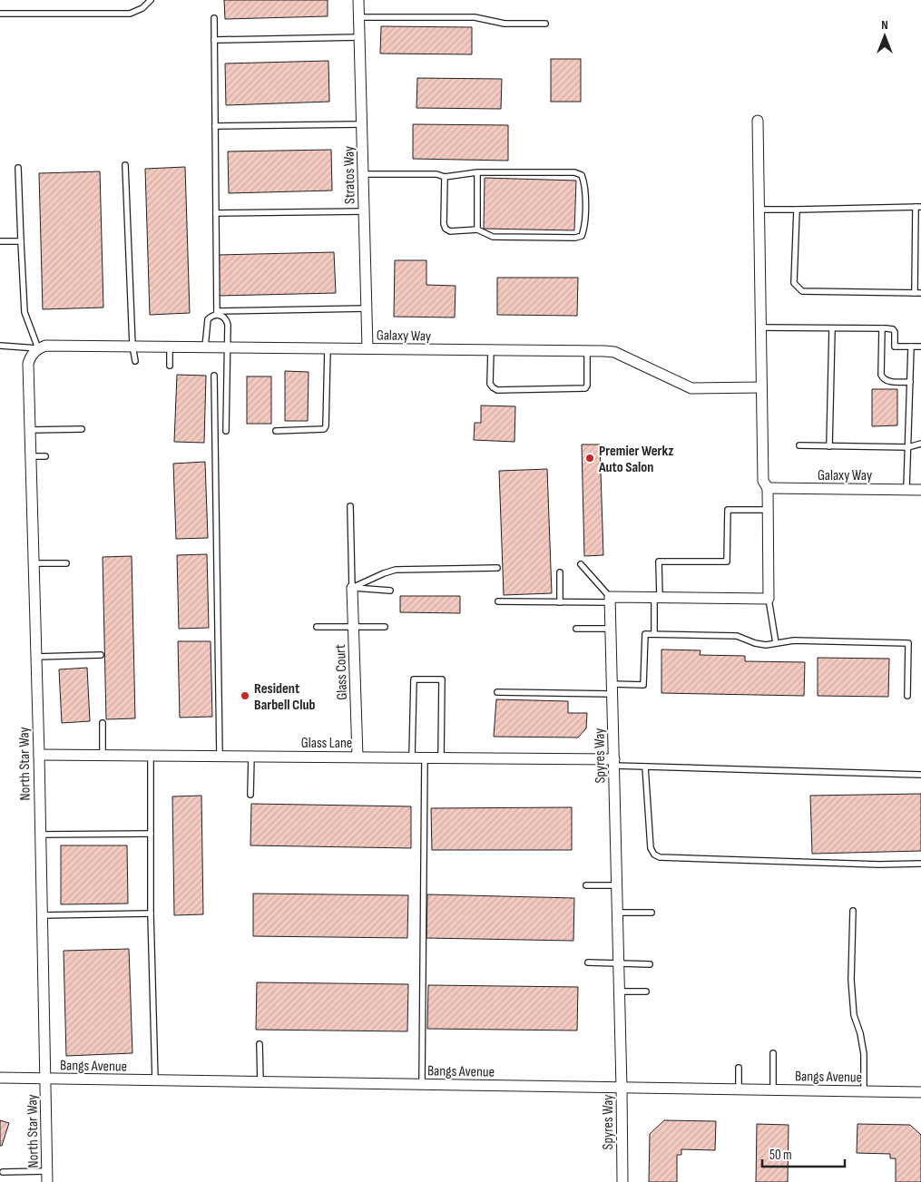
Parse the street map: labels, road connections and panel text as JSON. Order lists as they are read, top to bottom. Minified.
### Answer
{"streets":{"street":["Stratos Way","Galaxy Way","Glass Court","Glass Lane","Spyres Way","North Star Way","Bangs Avenue"]},"crossings":[["Stratos Way","Galaxy Way"],["Galaxy Way","North Star Way"],["Glass Court","Glass Lane"],["Glass Lane","Spyres Way"],["Glass Lane","North Star Way"],["Spyres Way","Bangs Avenue"],["North Star Way","Bangs Avenue"]],"places":["Premier Werkz Auto Salon","Resident Barbell Club"],"scale_bar":"50 m","north":"top"}
